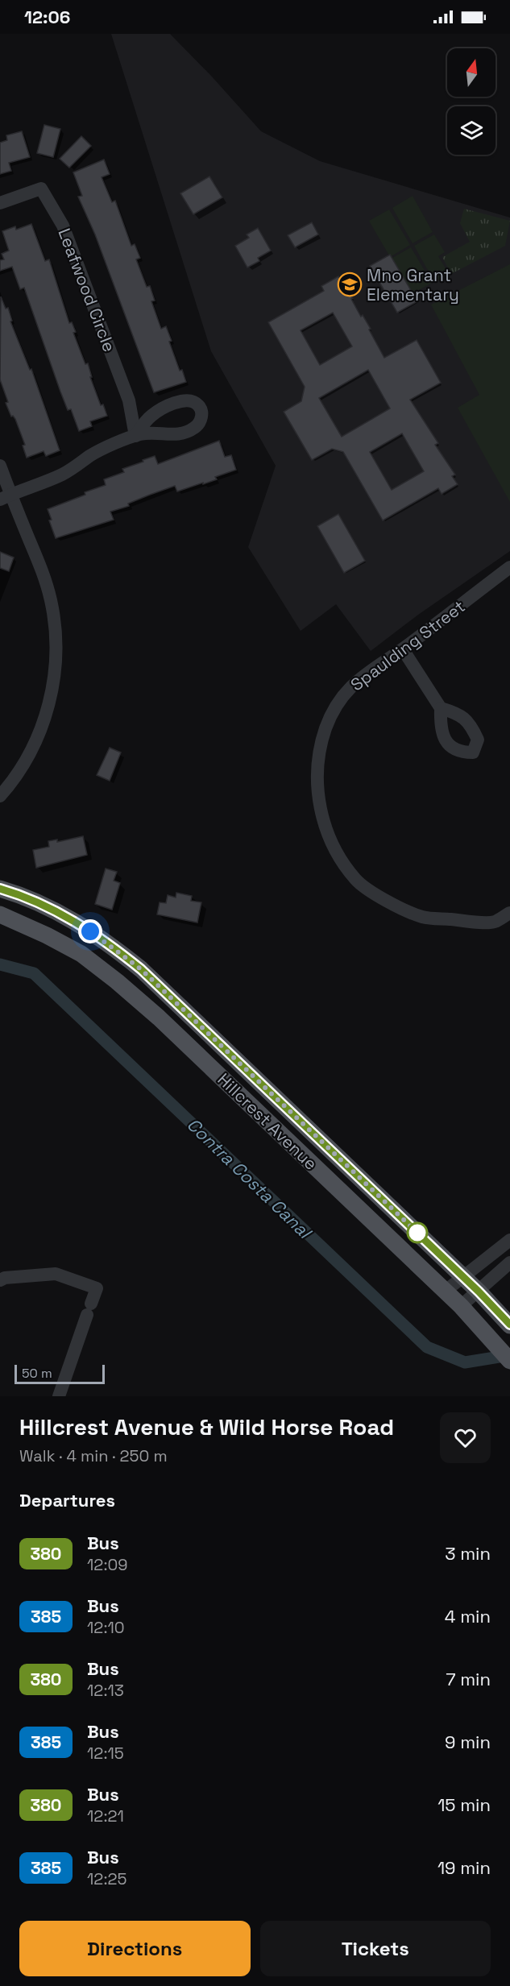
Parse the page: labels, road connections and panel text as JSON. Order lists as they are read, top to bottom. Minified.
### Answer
{"streets":{"main road":["Hillcrest Avenue"],"street":["Leafwood Circle","Spaulding Street"]},"water":["Contra Costa Canal"],"places":{"school or university":["Mno Grant Elementary"]},"lines":["bus line 380"],"scale_bar":"50 m","north":"top","page":{"status":"12:06","scale":"50 m","heading":[["Hillcrest Avenue & Wild Horse Road","Walk · 4 min · 250 m"],"Departures"],"list":[{"mark":"380","name":"Bus","note":"12:09","value":"3 min"},{"mark":"385","name":"Bus","note":"12:10","value":"4 min"},{"mark":"380","name":"Bus","note":"12:13","value":"7 min"},{"mark":"385","name":"Bus","note":"12:15","value":"9 min"},{"mark":"380","name":"Bus","note":"12:21","value":"15 min"},{"mark":"385","name":"Bus","note":"12:25","value":"19 min"}],"buttons":["Directions","Tickets"]}}
